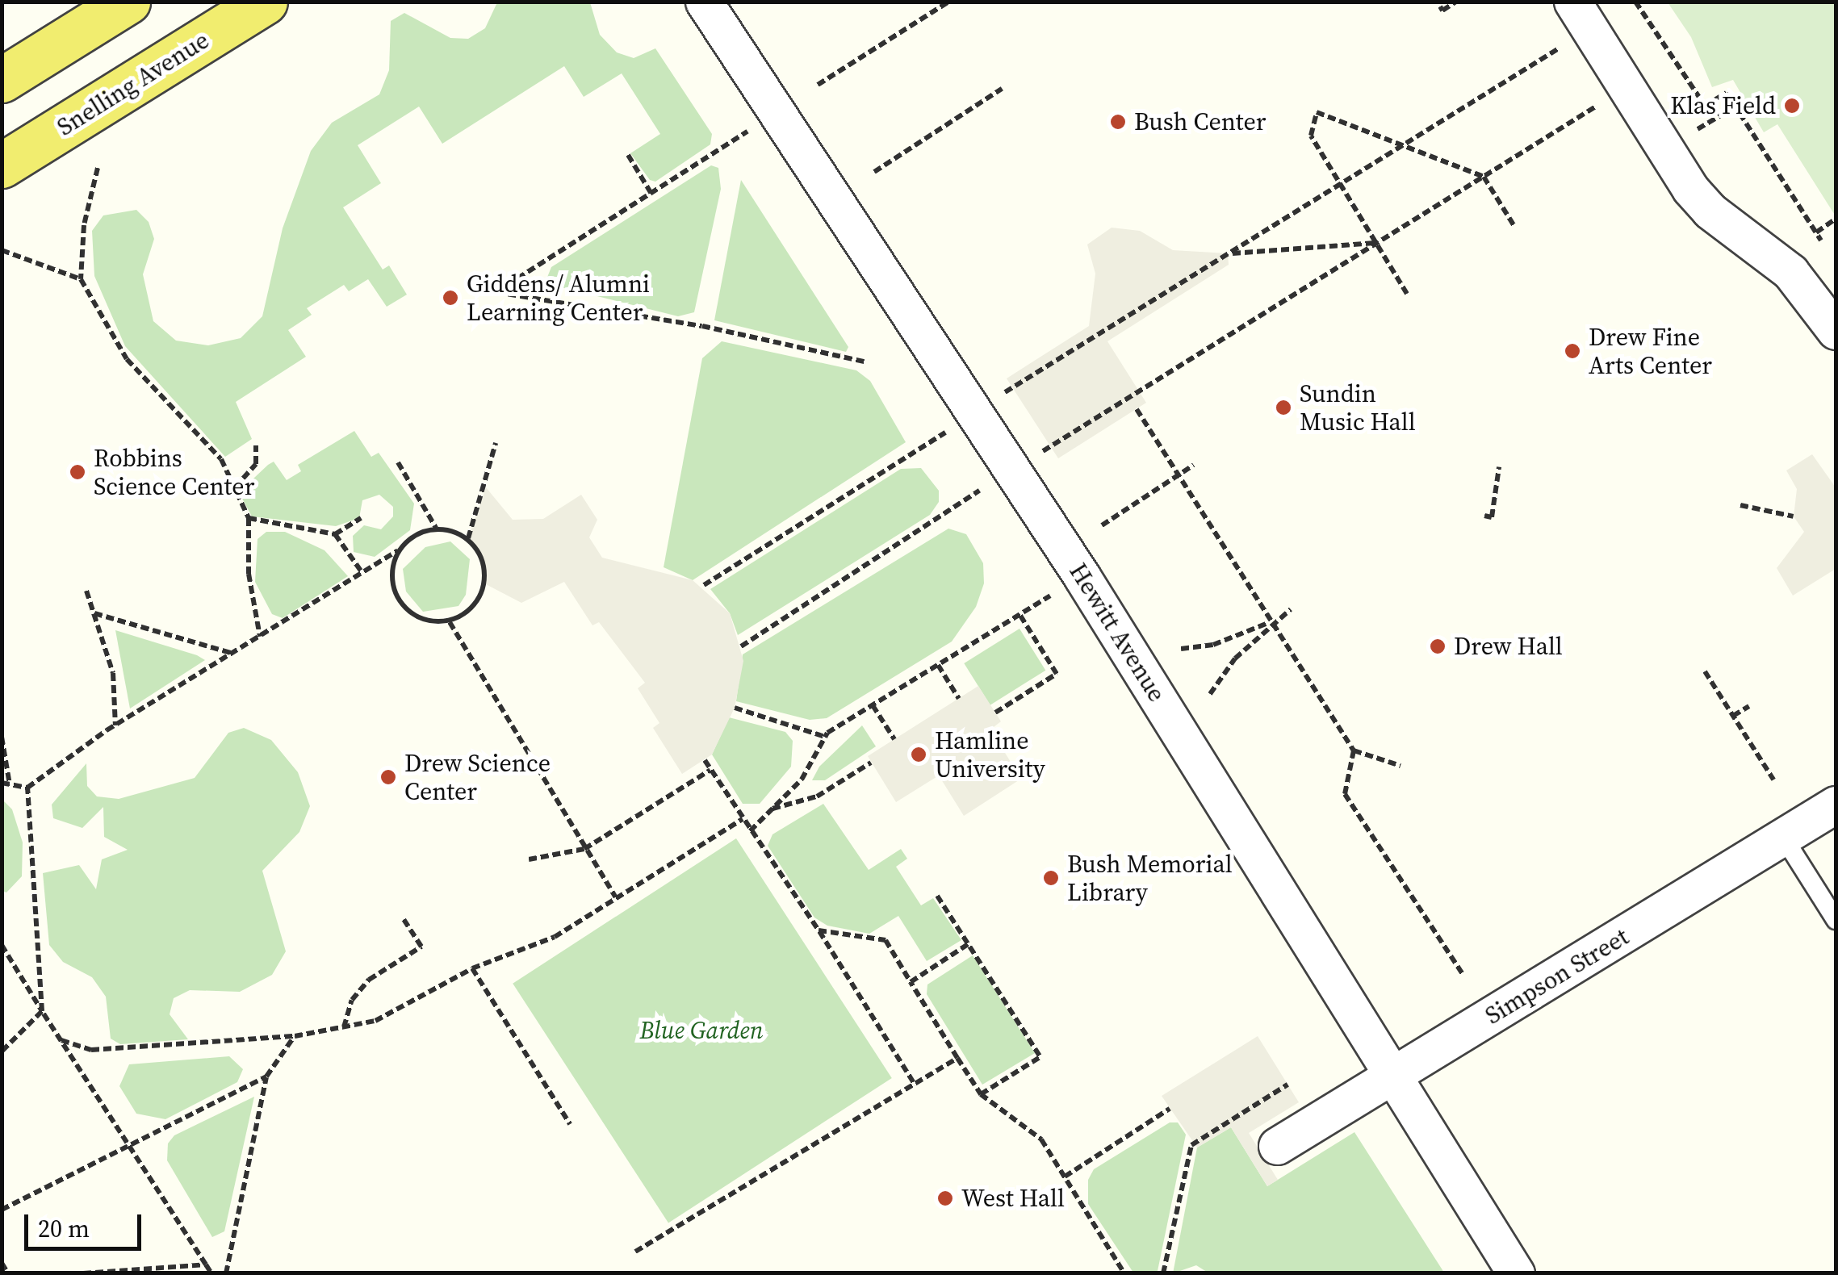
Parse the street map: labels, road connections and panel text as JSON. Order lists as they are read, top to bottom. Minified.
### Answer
{"streets":{"main road":["Snelling Avenue"],"street":["Hewitt Avenue","Simpson Street"]},"crossings":[["Hewitt Avenue","Simpson Street"]],"parks":["Blue Garden"],"places":["Klas Field","Bush Center","Giddens/ Alumni Learning Center","Drew Fine Arts Center","Sundin Music Hall","Robbins Science Center","Drew Hall","Hamline University","Drew Science Center","Bush Memorial Library","West Hall"],"scale_bar":"20 m"}
